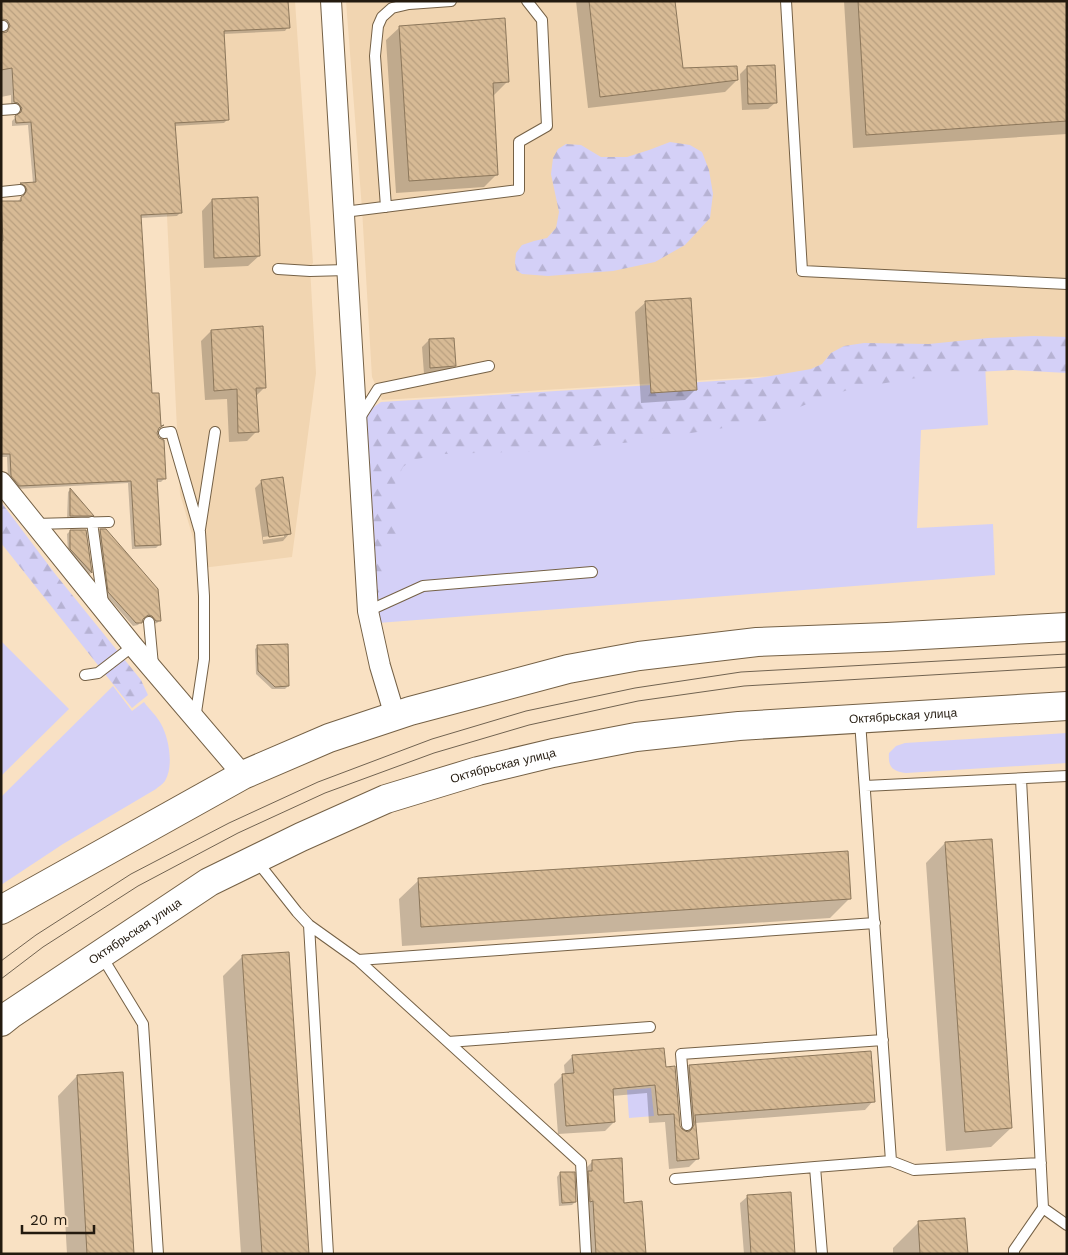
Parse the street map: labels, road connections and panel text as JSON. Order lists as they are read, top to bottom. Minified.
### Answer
{"streets":{"main road":["Октябрьская улица"]},"scale_bar":"20 m"}
